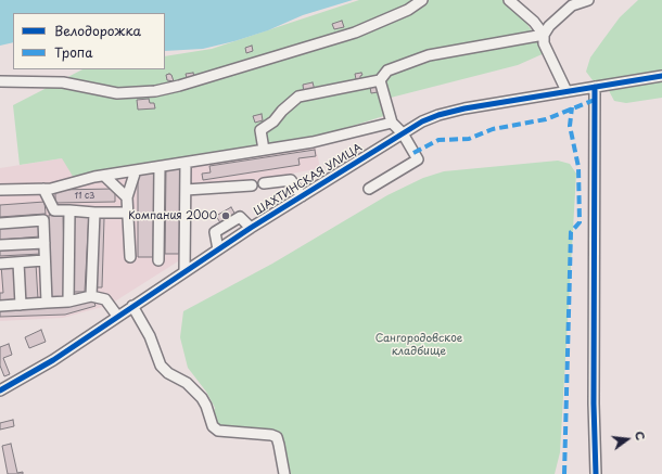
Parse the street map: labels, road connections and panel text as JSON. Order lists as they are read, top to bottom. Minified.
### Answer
{"streets":{"street":["ШАХТИНСКАЯ УЛИЦА"]},"parks":["Сангородовское кладбище"],"places":["Компания 2000"],"house_numbers":["11 с3"],"legend":["Велодорожка","Тропа"],"north":"right"}
